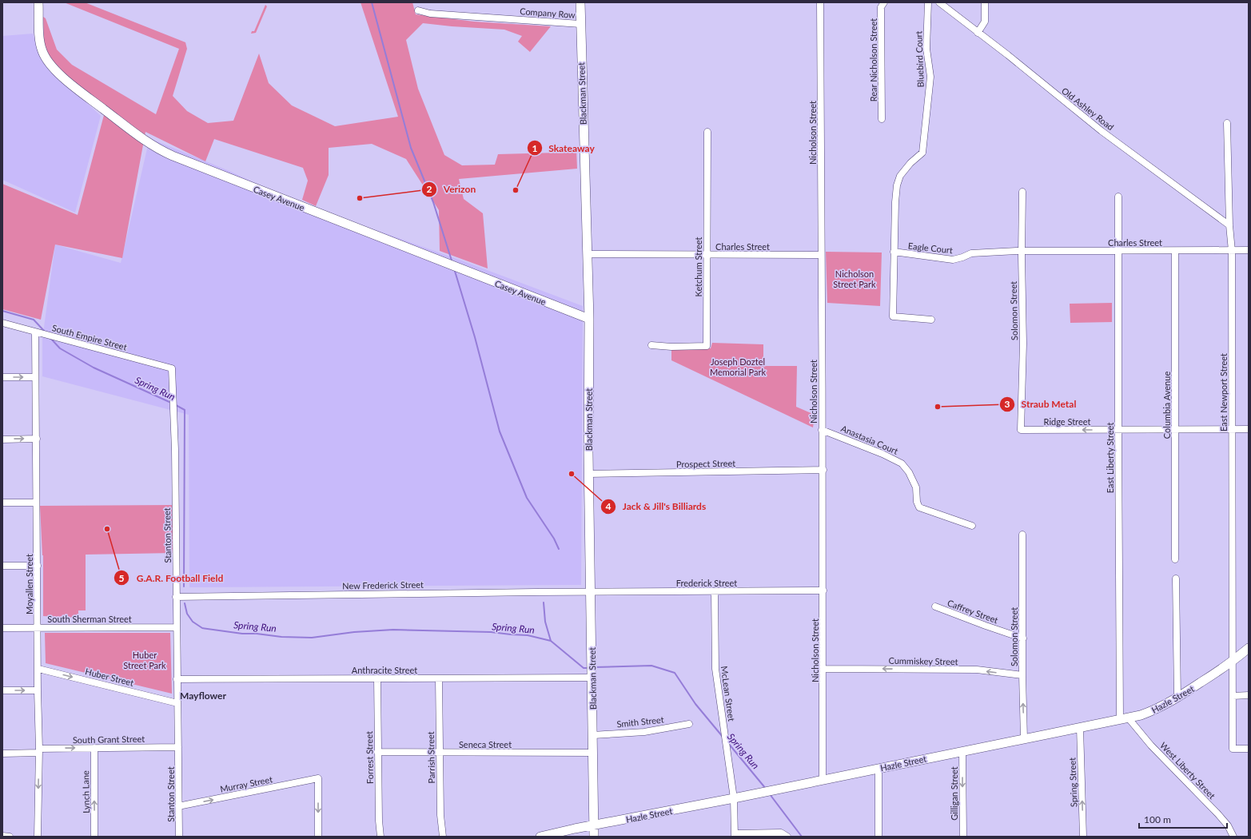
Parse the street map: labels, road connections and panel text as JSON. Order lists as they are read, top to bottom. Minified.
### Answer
{"streets":{"main road":["Blackman Street","Casey Avenue","Hazle Street"],"street":["Company Row","Bluebird Court","Rear Nicholson Street","Old Ashley Road","Nicholson Street","Charles Street","Eagle Court","Ketchum Street","Solomon Street","South Empire Street","East Newport Street","Columbia Avenue","Ridge Street","Anastasia Court","East Liberty Street","Prospect Street","Stanton Street","Frederick Street","Moyallen Street","New Frederick Street","Caffrey Street","South Sherman Street","Cummiskey Street","Anthracite Street","Huber Street","McLean Street","Smith Street","South Grant Street","Seneca Street","Forrest Street","Parrish Street","West Liberty Street","Spring Street","Murray Street","Lynch Lane","Gilligan Street"]},"crossings":[["Company Row","Blackman Street"],["Bluebird Court","Eagle Court"],["Blackman Street","Casey Avenue"],["Blackman Street","Charles Street"],["Blackman Street","Prospect Street"],["Blackman Street","Frederick Street"],["Blackman Street","New Frederick Street"],["Blackman Street","Anthracite Street"],["Blackman Street","Hazle Street"],["Blackman Street","Smith Street"],["Blackman Street","Seneca Street"],["Old Ashley Road","East Newport Street"],["Nicholson Street","Charles Street"],["Nicholson Street","Anastasia Court"],["Nicholson Street","Prospect Street"],["Nicholson Street","Frederick Street"],["Nicholson Street","Cummiskey Street"],["Nicholson Street","Hazle Street"],["Charles Street","Eagle Court"],["Charles Street","Ketchum Street"],["Charles Street","Solomon Street"],["Charles Street","East Newport Street"],["Charles Street","Columbia Avenue"],["Charles Street","East Liberty Street"],["Eagle Court","Solomon Street"],["Solomon Street","Ridge Street"],["Solomon Street","Caffrey Street"],["Solomon Street","Cummiskey Street"],["Solomon Street","Hazle Street"],["South Empire Street","Stanton Street"],["South Empire Street","Moyallen Street"],["East Newport Street","Ridge Street"],["East Newport Street","Hazle Street"],["Columbia Avenue","Ridge Street"],["Ridge Street","East Liberty Street"],["East Liberty Street","Hazle Street"],["East Liberty Street","West Liberty Street"],["Stanton Street","New Frederick Street"],["Stanton Street","South Sherman Street"],["Stanton Street","Anthracite Street"],["Stanton Street","Huber Street"],["Stanton Street","South Grant Street"],["Stanton Street","Murray Street"],["Frederick Street","New Frederick Street"],["Frederick Street","McLean Street"],["Moyallen Street","South Sherman Street"],["Moyallen Street","Huber Street"],["Moyallen Street","South Grant Street"],["Anthracite Street","Forrest Street"],["Anthracite Street","Parrish Street"],["McLean Street","Hazle Street"],["Hazle Street","West Liberty Street"],["Hazle Street","Spring Street"],["Hazle Street","Gilligan Street"],["South Grant Street","Lynch Lane"],["Seneca Street","Forrest Street"],["Seneca Street","Parrish Street"]],"one_way":["Ridge Street","Cummiskey Street","Huber Street","Spring Street","Lynch Lane","Gilligan Street"],"districts":["Mayflower"],"water":["Spring Run"],"parks":["Nicholson Street Park","Joseph Doztel Memorial Park","Huber Street Park"],"places":["Skateaway","Verizon","Straub Metal","Jack & Jill's Billiards","G.A.R. Football Field"],"scale_bar":"100 m"}
